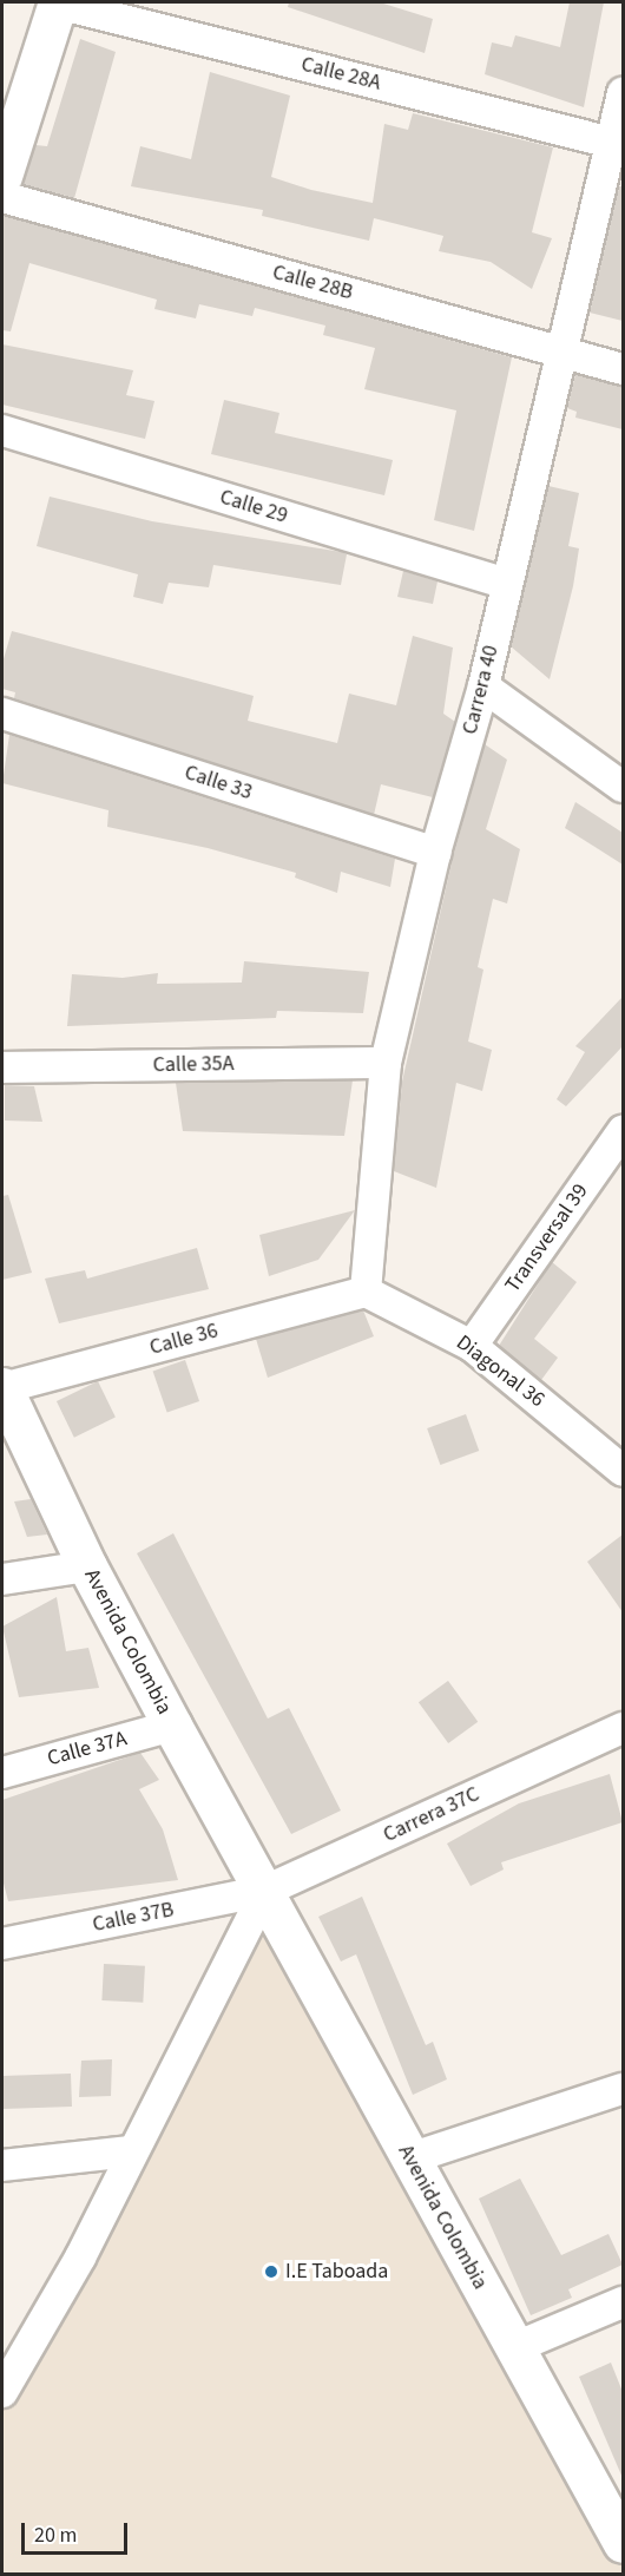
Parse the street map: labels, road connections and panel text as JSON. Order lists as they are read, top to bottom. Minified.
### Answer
{"streets":{"street":["Calle 28A","Calle 28B","Calle 29","Carrera 40","Calle 33","Calle 35A","Transversal 39","Calle 36","Diagonal 36","Avenida Colombia","Calle 37A","Carrera 37C","Calle 37B"]},"crossings":[["Calle 28A","Carrera 40"],["Calle 28B","Carrera 40"],["Calle 29","Carrera 40"],["Carrera 40","Calle 33"],["Carrera 40","Calle 35A"],["Carrera 40","Calle 36"],["Carrera 40","Diagonal 36"],["Transversal 39","Diagonal 36"],["Calle 36","Diagonal 36"],["Calle 36","Avenida Colombia"],["Avenida Colombia","Calle 37A"],["Avenida Colombia","Carrera 37C"],["Avenida Colombia","Calle 37B"],["Carrera 37C","Calle 37B"]],"places":["I.E Taboada"],"scale_bar":"20 m"}
